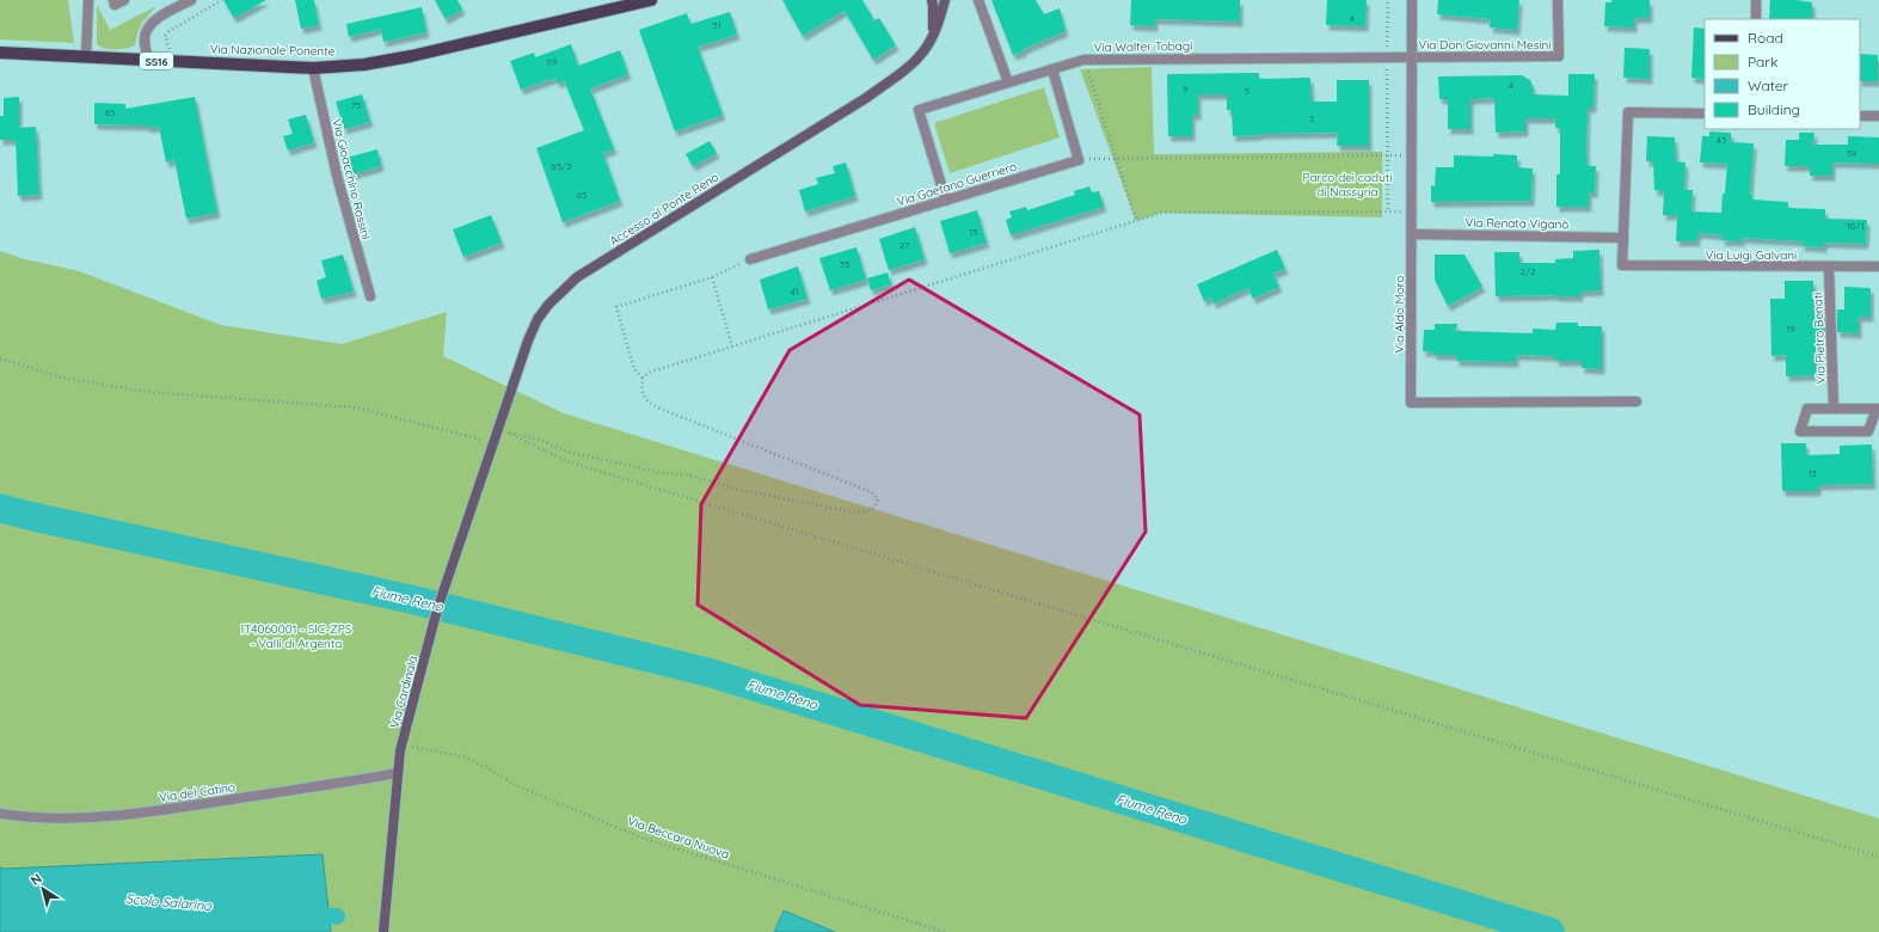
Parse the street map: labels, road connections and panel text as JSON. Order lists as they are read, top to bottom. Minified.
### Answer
{"streets":{"main road":["Via Nazionale Ponente","SS16","Accesso al Ponte Reno","Via Cardinala"],"street":["Via Don Giovanni Mesini","Via Walter Tobagi","Via Gioacchino Rossini","Via Gaetano Guerriero","Via Renata Viganò","Via Luigi Galvani","Via Aldo Moro","Via Pietro Benati","Via del Catino"],"path":["Via Beccara Nuova"]},"crossings":[["Via Don Giovanni Mesini","Via Walter Tobagi"],["Via Don Giovanni Mesini","Via Aldo Moro"],["Via Walter Tobagi","Via Gaetano Guerriero"],["Via Walter Tobagi","Via Aldo Moro"],["Via Nazionale Ponente","Via Gioacchino Rossini"],["Accesso al Ponte Reno","Via Cardinala"],["Via Renata Viganò","Via Luigi Galvani"],["Via Renata Viganò","Via Aldo Moro"],["Via Luigi Galvani","Via Pietro Benati"],["Via Cardinala","Via del Catino"]],"water":["Fiume Reno","Scolo Salarino"],"parks":["Parco dei caduti di Nassyria","IT4060001 - SIC-ZPS - Valli di Argenta"],"house_numbers":["4","51","69","4","9","5","75","83","3","43","39","65/2","63","10/1","15","27","35","2/2","41","19","13"],"legend":["Road","Park","Water","Building"],"north":"top left"}
